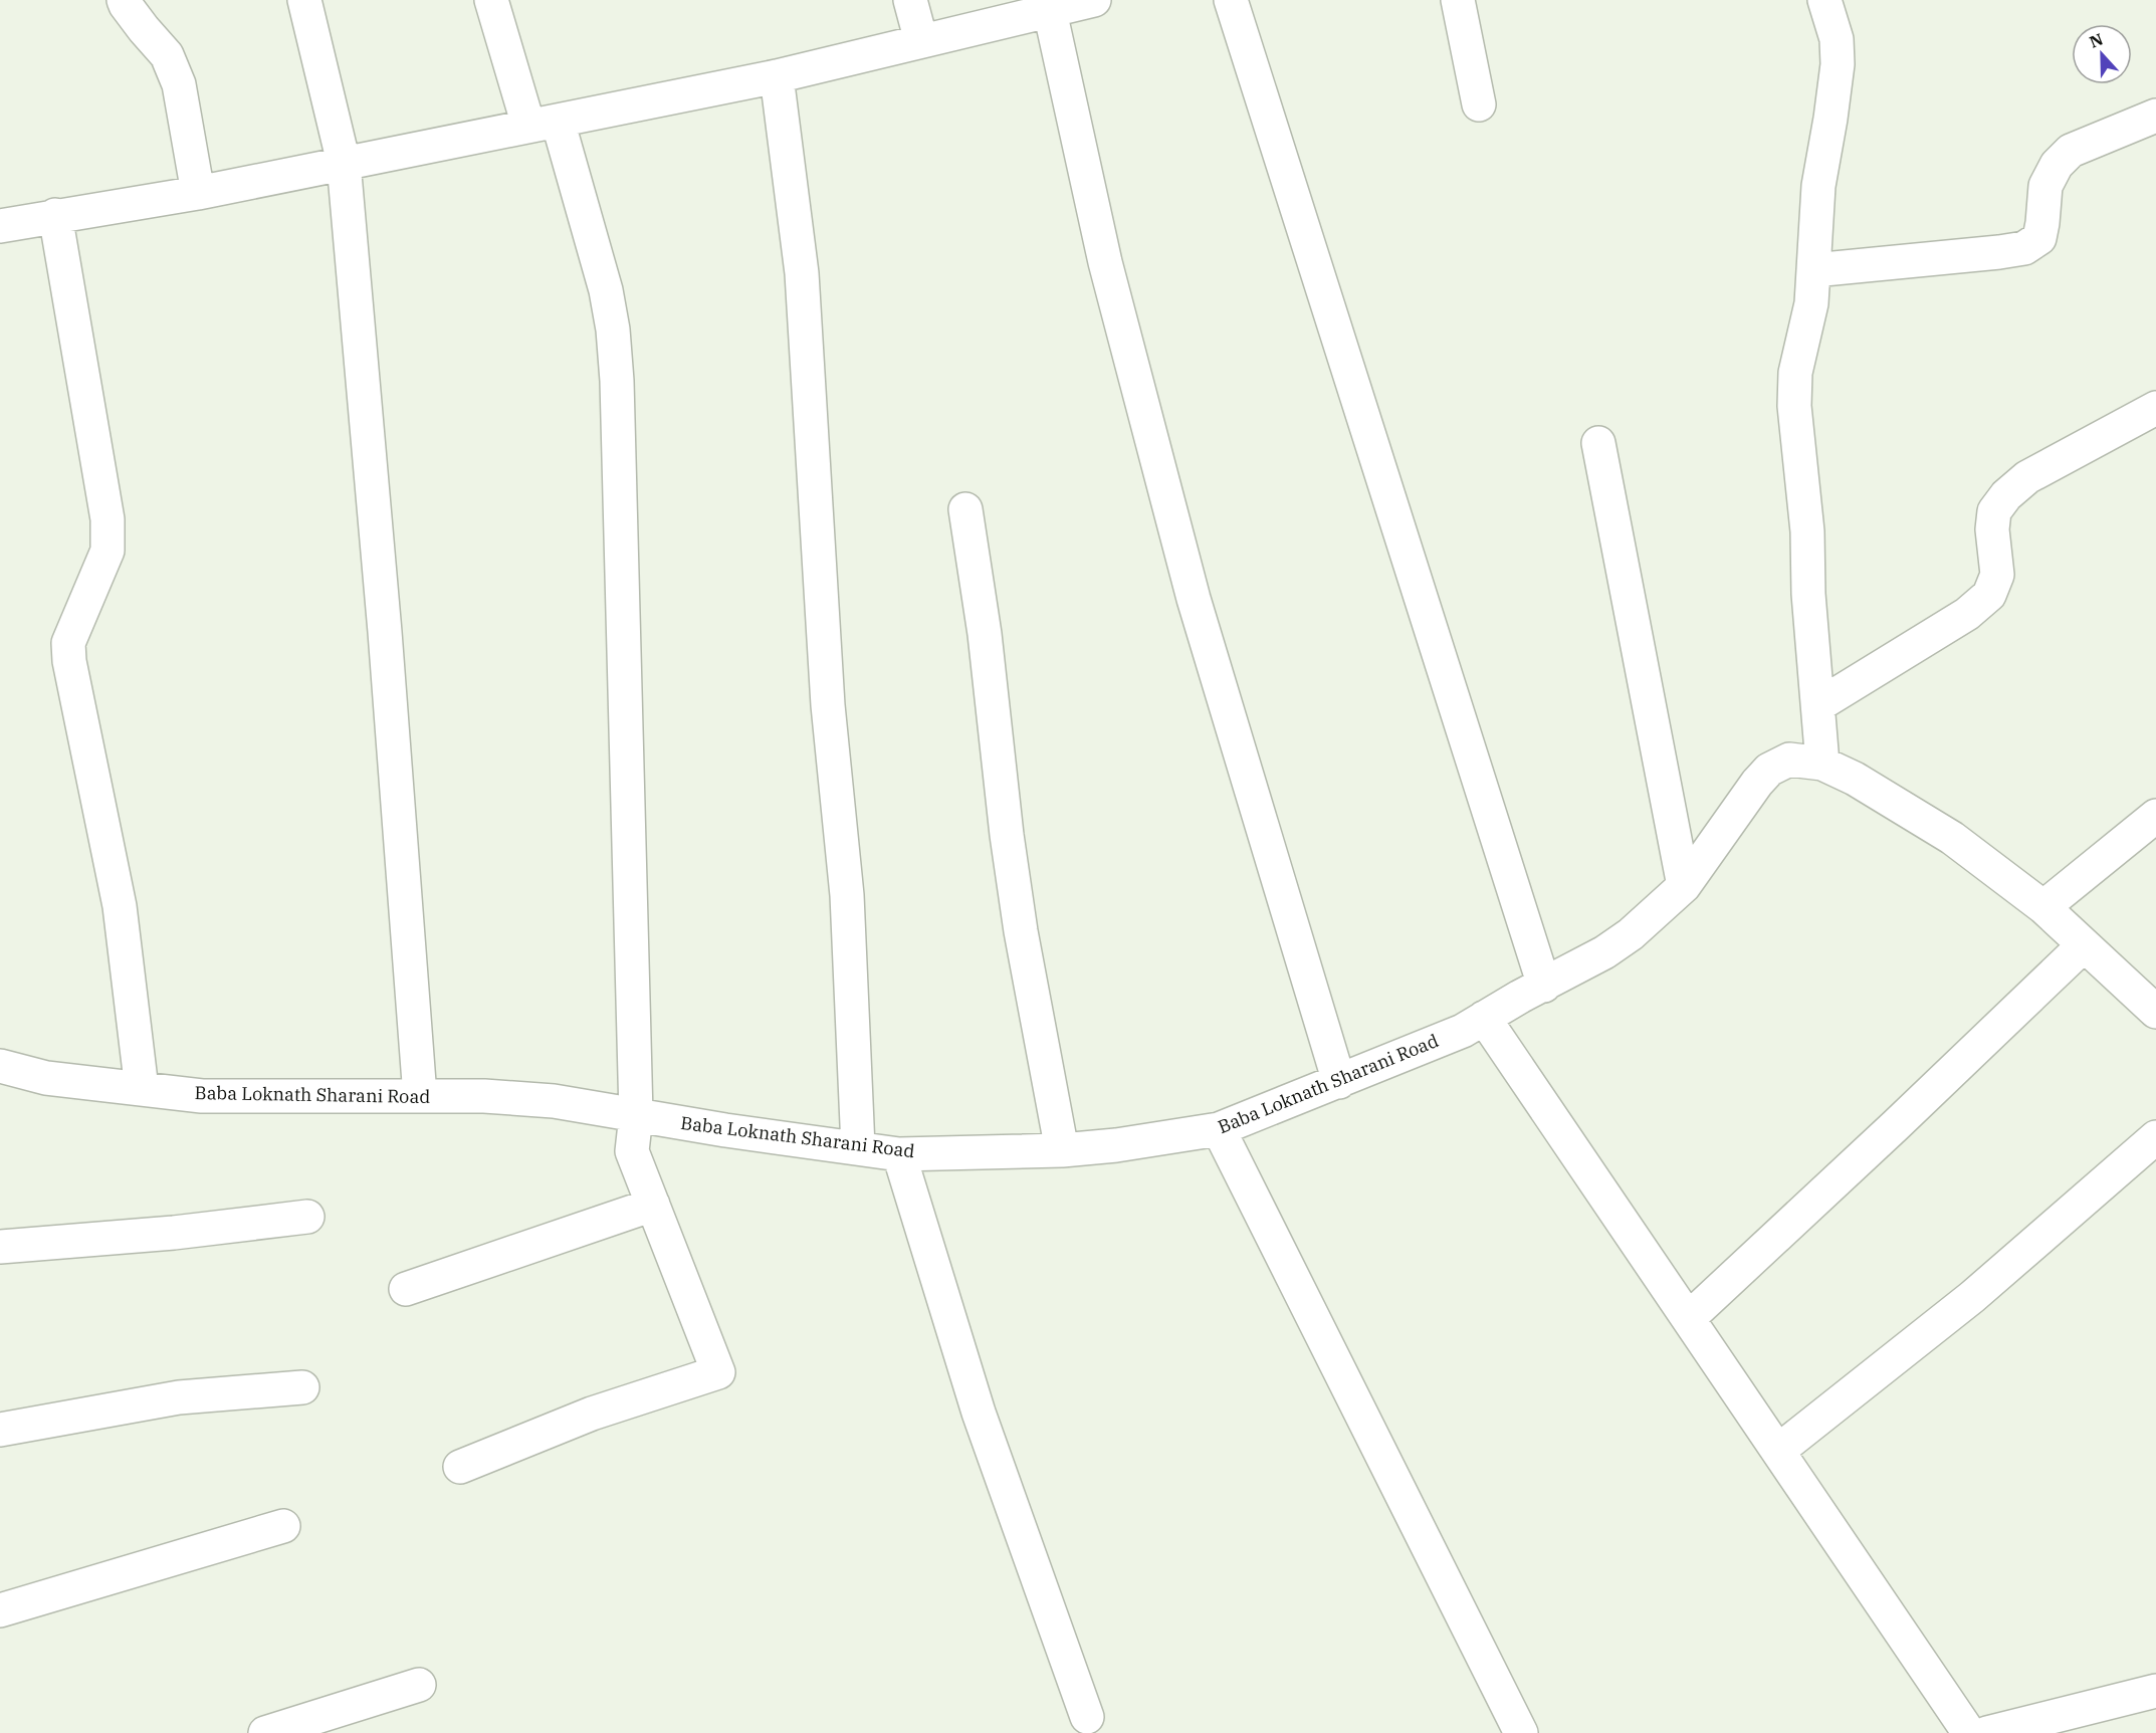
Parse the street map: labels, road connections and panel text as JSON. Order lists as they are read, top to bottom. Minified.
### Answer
{"streets":{"street":["Baba Loknath Sharani Road"]},"north":"top"}
